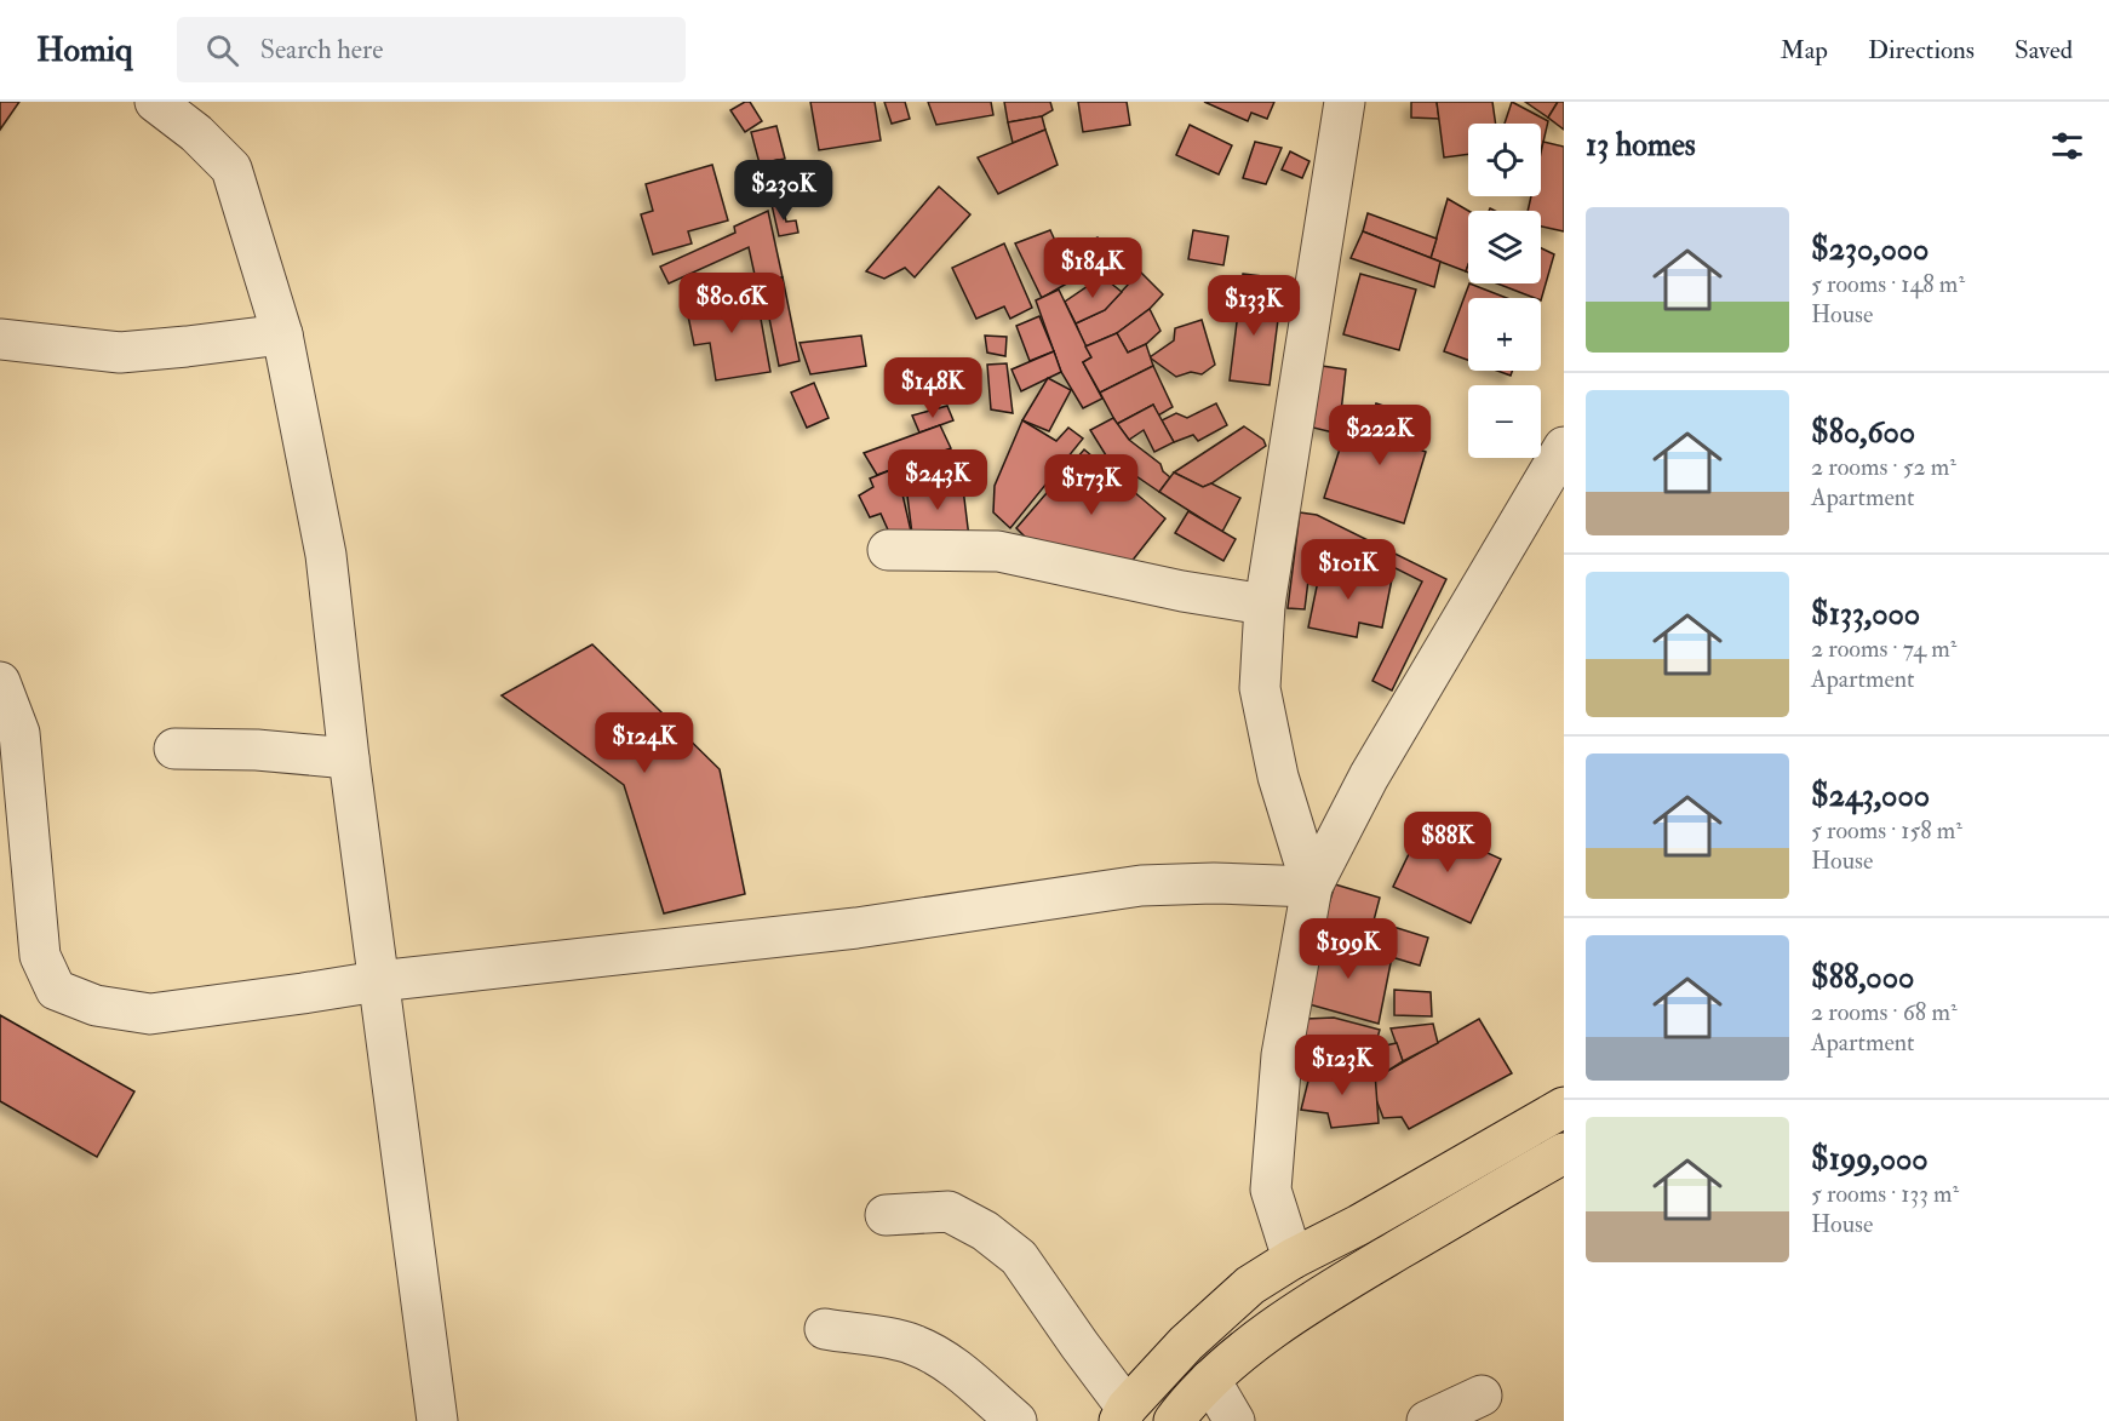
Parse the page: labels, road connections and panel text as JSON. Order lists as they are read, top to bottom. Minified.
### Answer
{"page":{"header":"Homiq","search":"Search here","nav":["Map","Directions","Saved"],"heading":"13 homes","map_buttons":["+","−"],"price":["$230K","$184K","$80.6K","$133K","$148K","$222K","$243K","$173K","$101K","$124K","$88K","$199K","$123K"],"list":[{"name":"$230,000","note":"5 rooms · 148 m² · House"},{"name":"$80,600","note":"2 rooms · 52 m² · Apartment"},{"name":"$133,000","note":"2 rooms · 74 m² · Apartment"},{"name":"$243,000","note":"5 rooms · 158 m² · House"},{"name":"$88,000","note":"2 rooms · 68 m² · Apartment"},{"name":"$199,000","note":"5 rooms · 133 m² · House"}]}}
